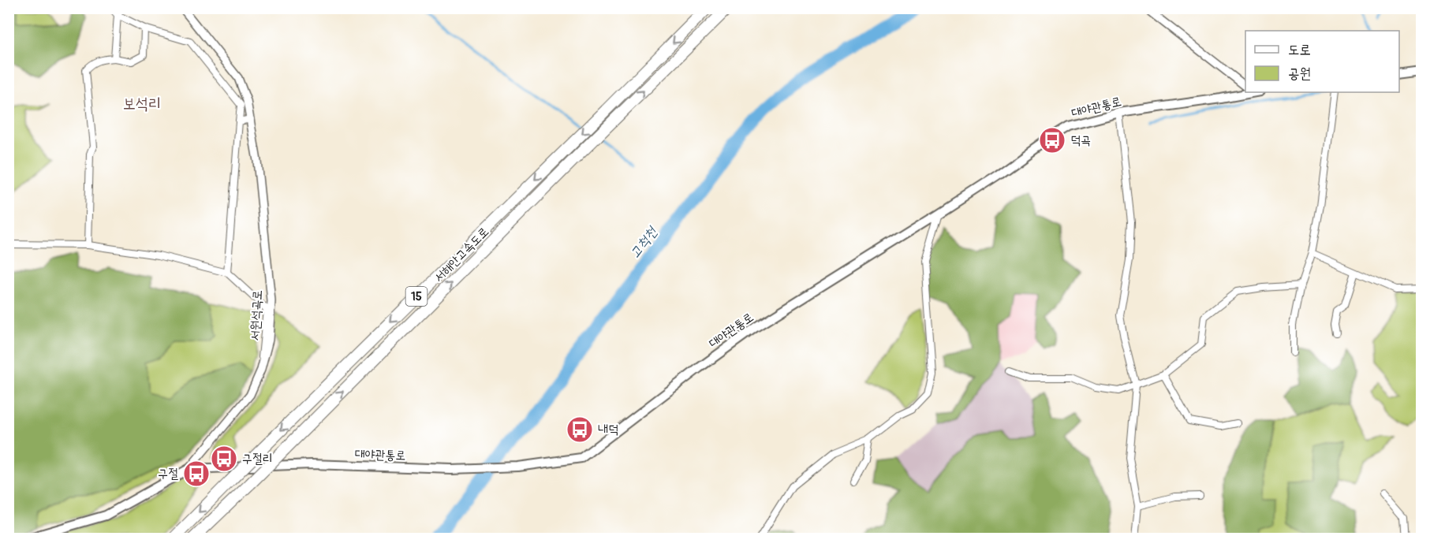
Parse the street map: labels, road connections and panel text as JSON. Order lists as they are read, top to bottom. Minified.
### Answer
{"streets":{"highway":["서해안고속도로","15"],"main road":["대야관통로","서원석곡로"]},"crossings":[["대야관통로","서원석곡로"]],"districts":["보석리"],"water":["고척천"],"places":{"bus stop":["덕곡","내덕","구절리","구절"]},"legend":["도로","공원"]}
